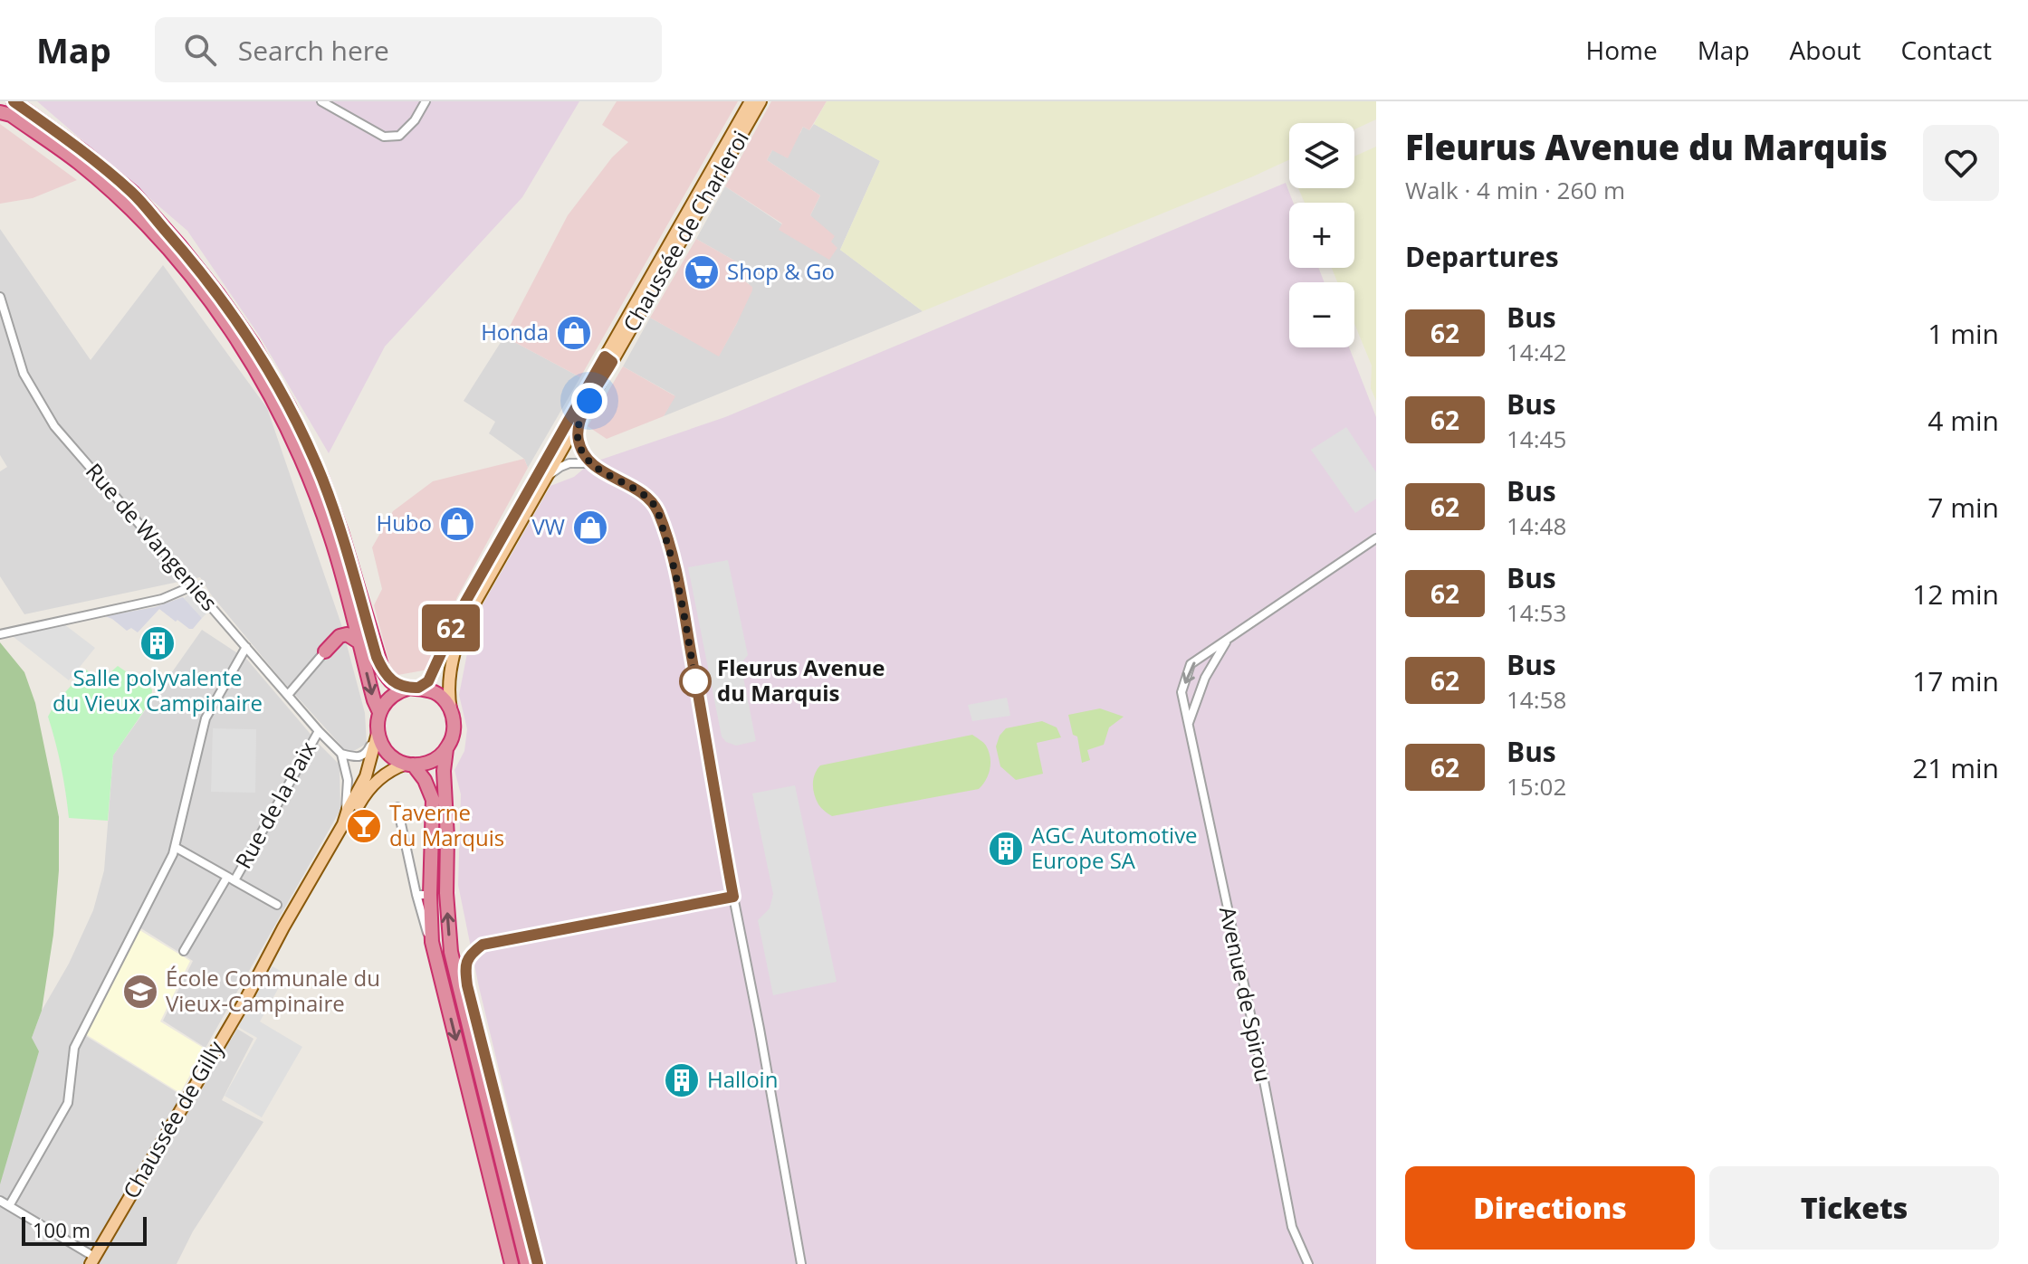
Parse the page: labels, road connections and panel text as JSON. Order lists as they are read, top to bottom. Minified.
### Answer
{"streets":{"main road":["Chaussée de Charleroi","Chaussée de Gilly"],"street":["Rue de Wangenies","Rue de la Paix","Avenue de Spirou"]},"crossings":[["Chaussée de Charleroi","Chaussée de Gilly"],["Rue de Wangenies","Rue de la Paix"]],"places":{"supermarket":["Shop & Go"],"shop":["Honda","Hubo","VW"],"building":["Salle polyvalente du Vieux Campinaire","AGC Automotive Europe SA","Halloin"],"other":["Fleurus Avenue du Marquis"],"bar":["Taverne du Marquis"],"school or university":["École Communale du Vieux-Campinaire"]},"lines":["bus line 62"],"scale_bar":"100 m","page":{"header":"Map","search":"Search here","nav":["Home","Map","About","Contact"],"on_map":"62","heading":[["Fleurus Avenue du Marquis","Walk · 4 min · 260 m"],"Departures"],"map_buttons":["+","−"],"list":[{"mark":"62","name":"Bus","note":"14:42","value":"1 min"},{"mark":"62","name":"Bus","note":"14:45","value":"4 min"},{"mark":"62","name":"Bus","note":"14:48","value":"7 min"},{"mark":"62","name":"Bus","note":"14:53","value":"12 min"},{"mark":"62","name":"Bus","note":"14:58","value":"17 min"},{"mark":"62","name":"Bus","note":"15:02","value":"21 min"}],"buttons":["Directions","Tickets"],"scale":"100 m"}}
